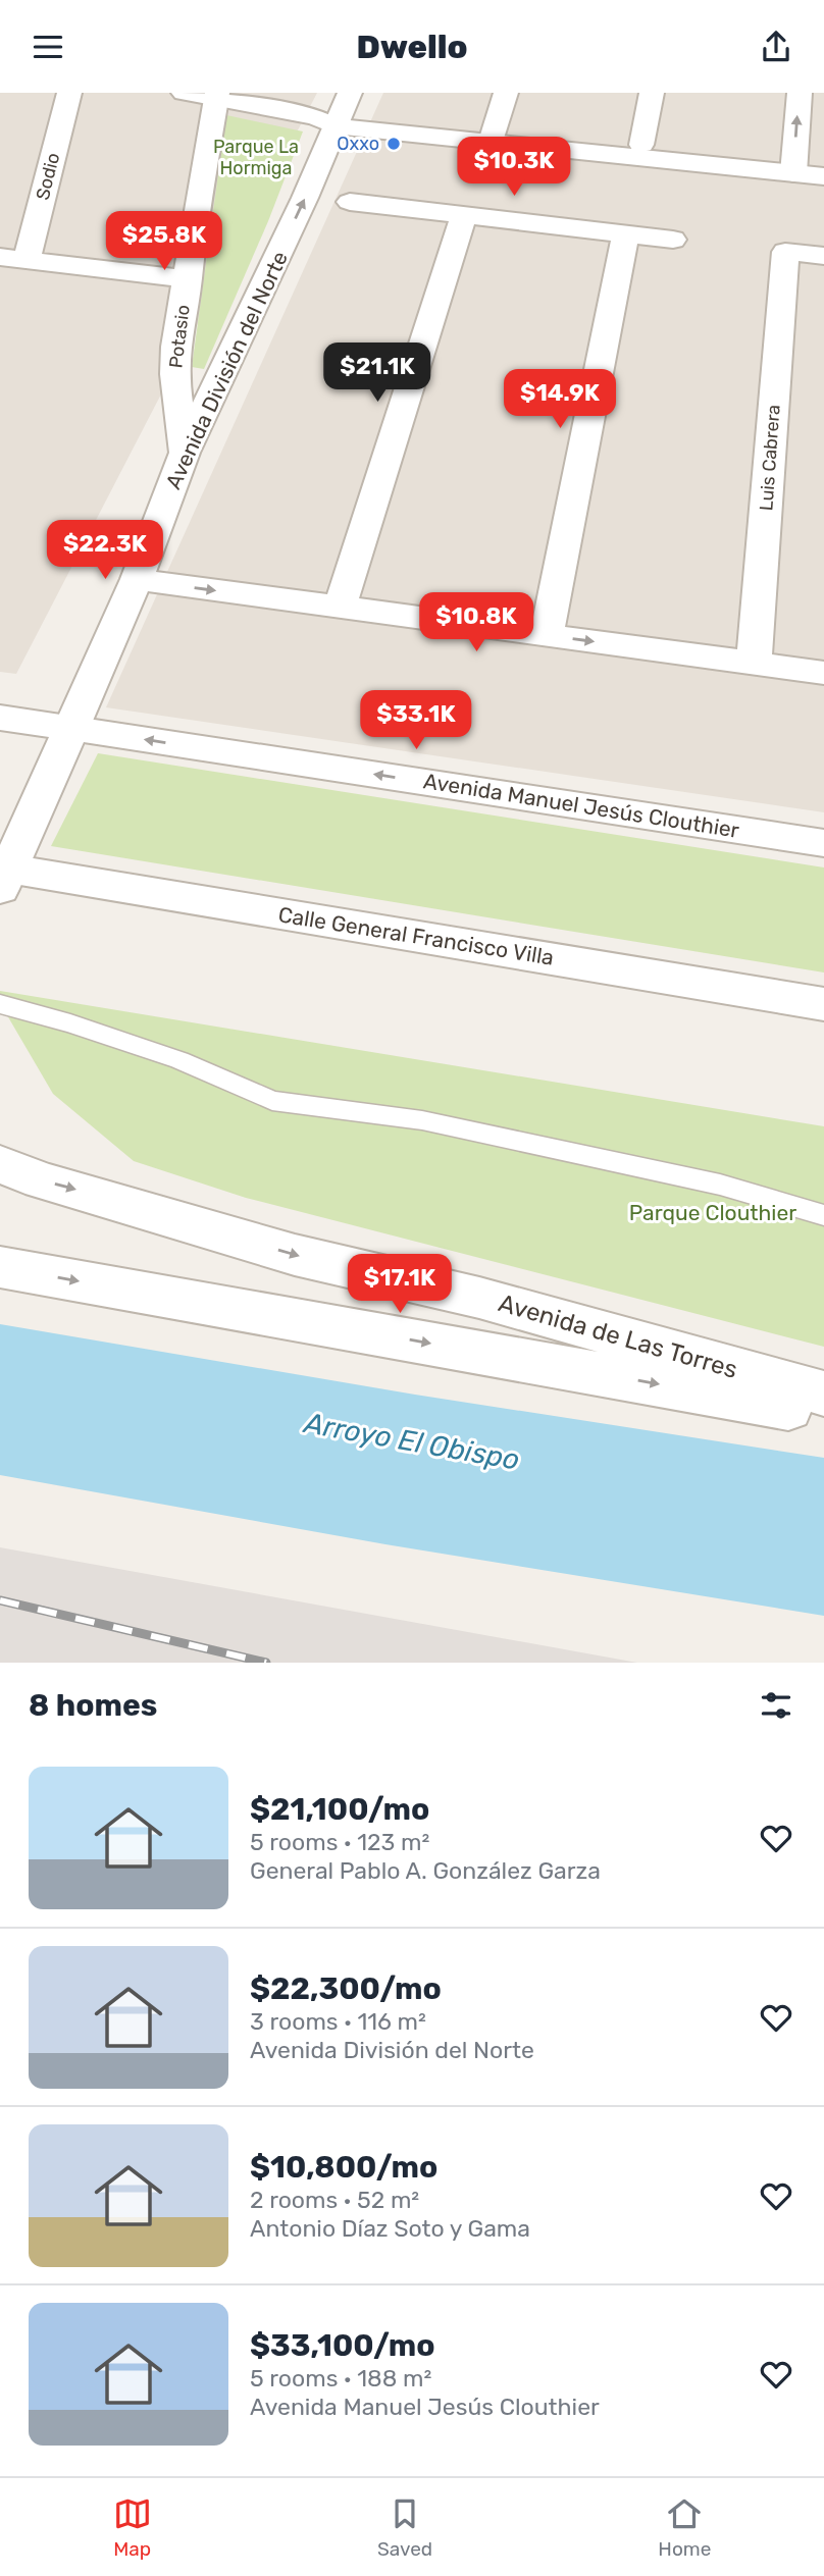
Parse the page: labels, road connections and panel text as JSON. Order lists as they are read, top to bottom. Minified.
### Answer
{"streets":{"street":["Sodio","Potasio","Avenida División del Norte","Luis Cabrera","Avenida Manuel Jesús Clouthier","Calle General Francisco Villa","Avenida de Las Torres"]},"crossings":[["Potasio","Avenida División del Norte"],["Avenida División del Norte","Avenida Manuel Jesús Clouthier"],["Avenida División del Norte","Calle General Francisco Villa"]],"water":["Arroyo El Obispo"],"parks":["Parque La Hormiga","Parque Clouthier"],"places":["Oxxo"],"page":{"header":"Dwello","price":["$10.3K","$25.8K","$21.1K","$14.9K","$22.3K","$10.8K","$33.1K","$17.1K"],"heading":"8 homes","list":[{"name":"$21,100/mo","note":"5 rooms · 123 m² · General Pablo A. González Garza"},{"name":"$22,300/mo","note":"3 rooms · 116 m² · Avenida División del Norte"},{"name":"$10,800/mo","note":"2 rooms · 52 m² · Antonio Díaz Soto y Gama"},{"name":"$33,100/mo","note":"5 rooms · 188 m² · Avenida Manuel Jesús Clouthier"}],"tabs":["Map","Saved","Home"]}}
